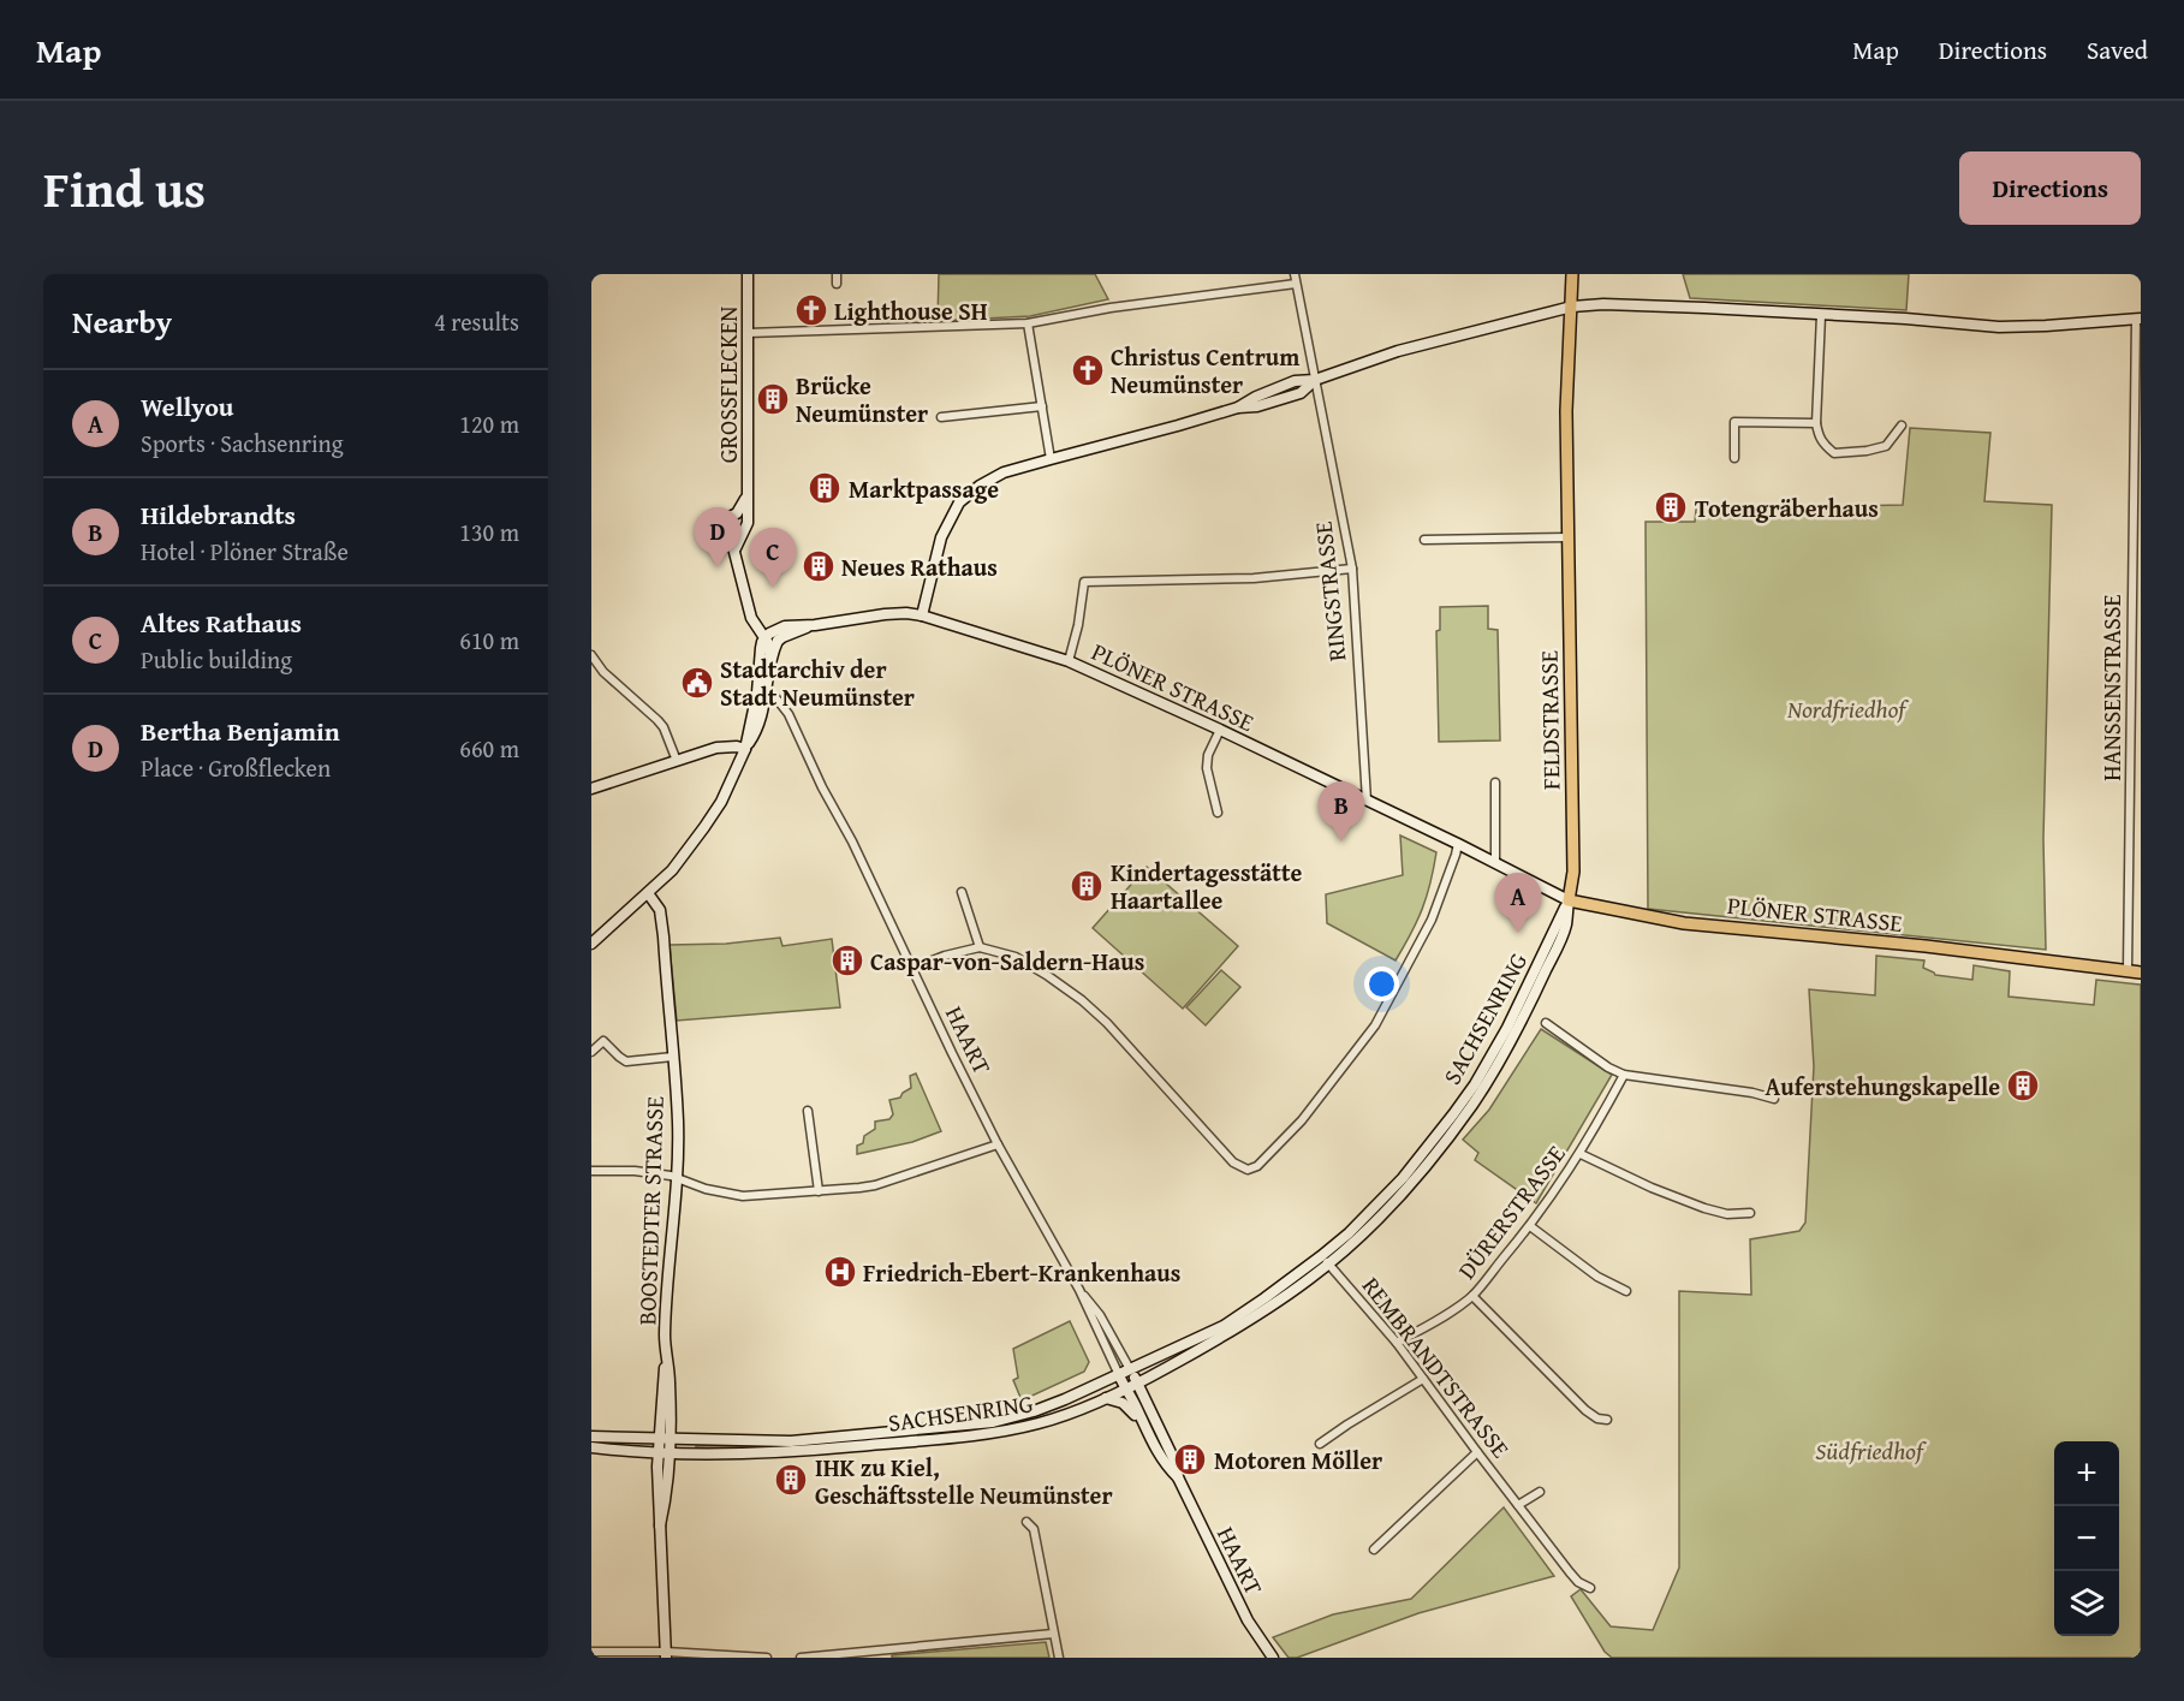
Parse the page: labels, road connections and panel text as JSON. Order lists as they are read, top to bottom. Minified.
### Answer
{"streets":{"main road":["GROSSFLECKEN","PLÖNER STRASSE","FELDSTRASSE","SACHSENRING","HAART","BOOSTEDTER STRASSE"],"street":["RINGSTRASSE","HANSSENSTRASSE","DÜRERSTRASSE","REMBRANDTSTRASSE"]},"crossings":[["RINGSTRASSE","PLÖNER STRASSE"],["PLÖNER STRASSE","HANSSENSTRASSE"],["PLÖNER STRASSE","FELDSTRASSE"],["PLÖNER STRASSE","SACHSENRING"],["FELDSTRASSE","SACHSENRING"],["SACHSENRING","HAART"],["SACHSENRING","BOOSTEDTER STRASSE"],["SACHSENRING","REMBRANDTSTRASSE"],["DÜRERSTRASSE","REMBRANDTSTRASSE"]],"parks":["Nordfriedhof","Südfriedhof"],"places":{"church":["Lighthouse SH","Christus Centrum Neumünster"],"building":["Brücke Neumünster","Marktpassage","Totengräberhaus","Neues Rathaus","Kindertagesstätte Haartallee","Caspar-von-Saldern-Haus","Auferstehungskapelle","Motoren Möller","IHK zu Kiel, Geschäftsstelle Neumünster"],"public building":["Stadtarchiv der Stadt Neumünster"],"hospital":["Friedrich-Ebert-Krankenhaus"]},"page":{"header":"Map","nav":["Map","Directions","Saved"],"title":"Find us","buttons":"Directions","heading":["Nearby","4 results"],"list":[{"mark":"A","name":"Wellyou","note":"Sports · Sachsenring","value":"120 m"},{"mark":"B","name":"Hildebrandts","note":"Hotel · Plöner Straße","value":"130 m"},{"mark":"C","name":"Altes Rathaus","note":"Public building","value":"610 m"},{"mark":"D","name":"Bertha Benjamin","note":"Place · Großflecken","value":"660 m"}],"pins":["D","C","B","A"],"map_buttons":["+","−"]}}
